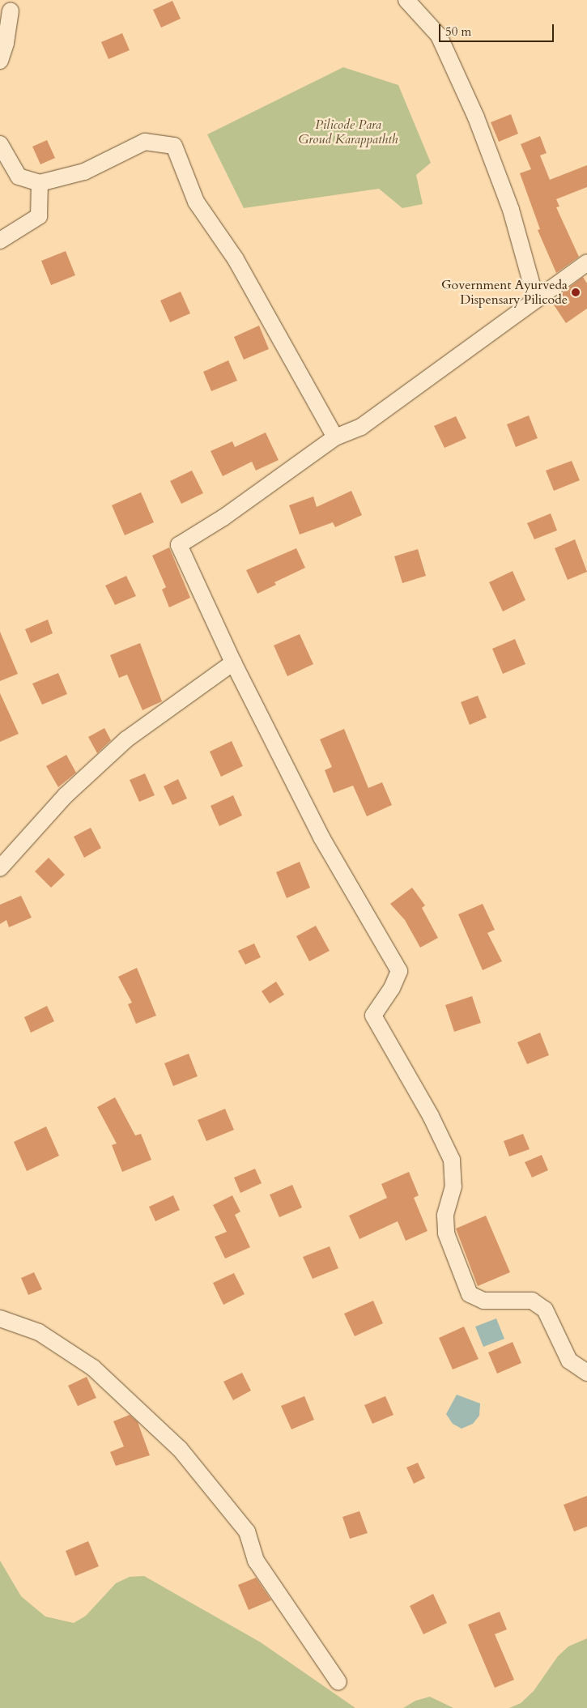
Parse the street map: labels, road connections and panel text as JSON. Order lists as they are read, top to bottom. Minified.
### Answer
{"parks":["Pilicode Para Groud Karappathth"],"places":["Government Ayurveda Dispensary Pilicode"],"scale_bar":"50 m"}
